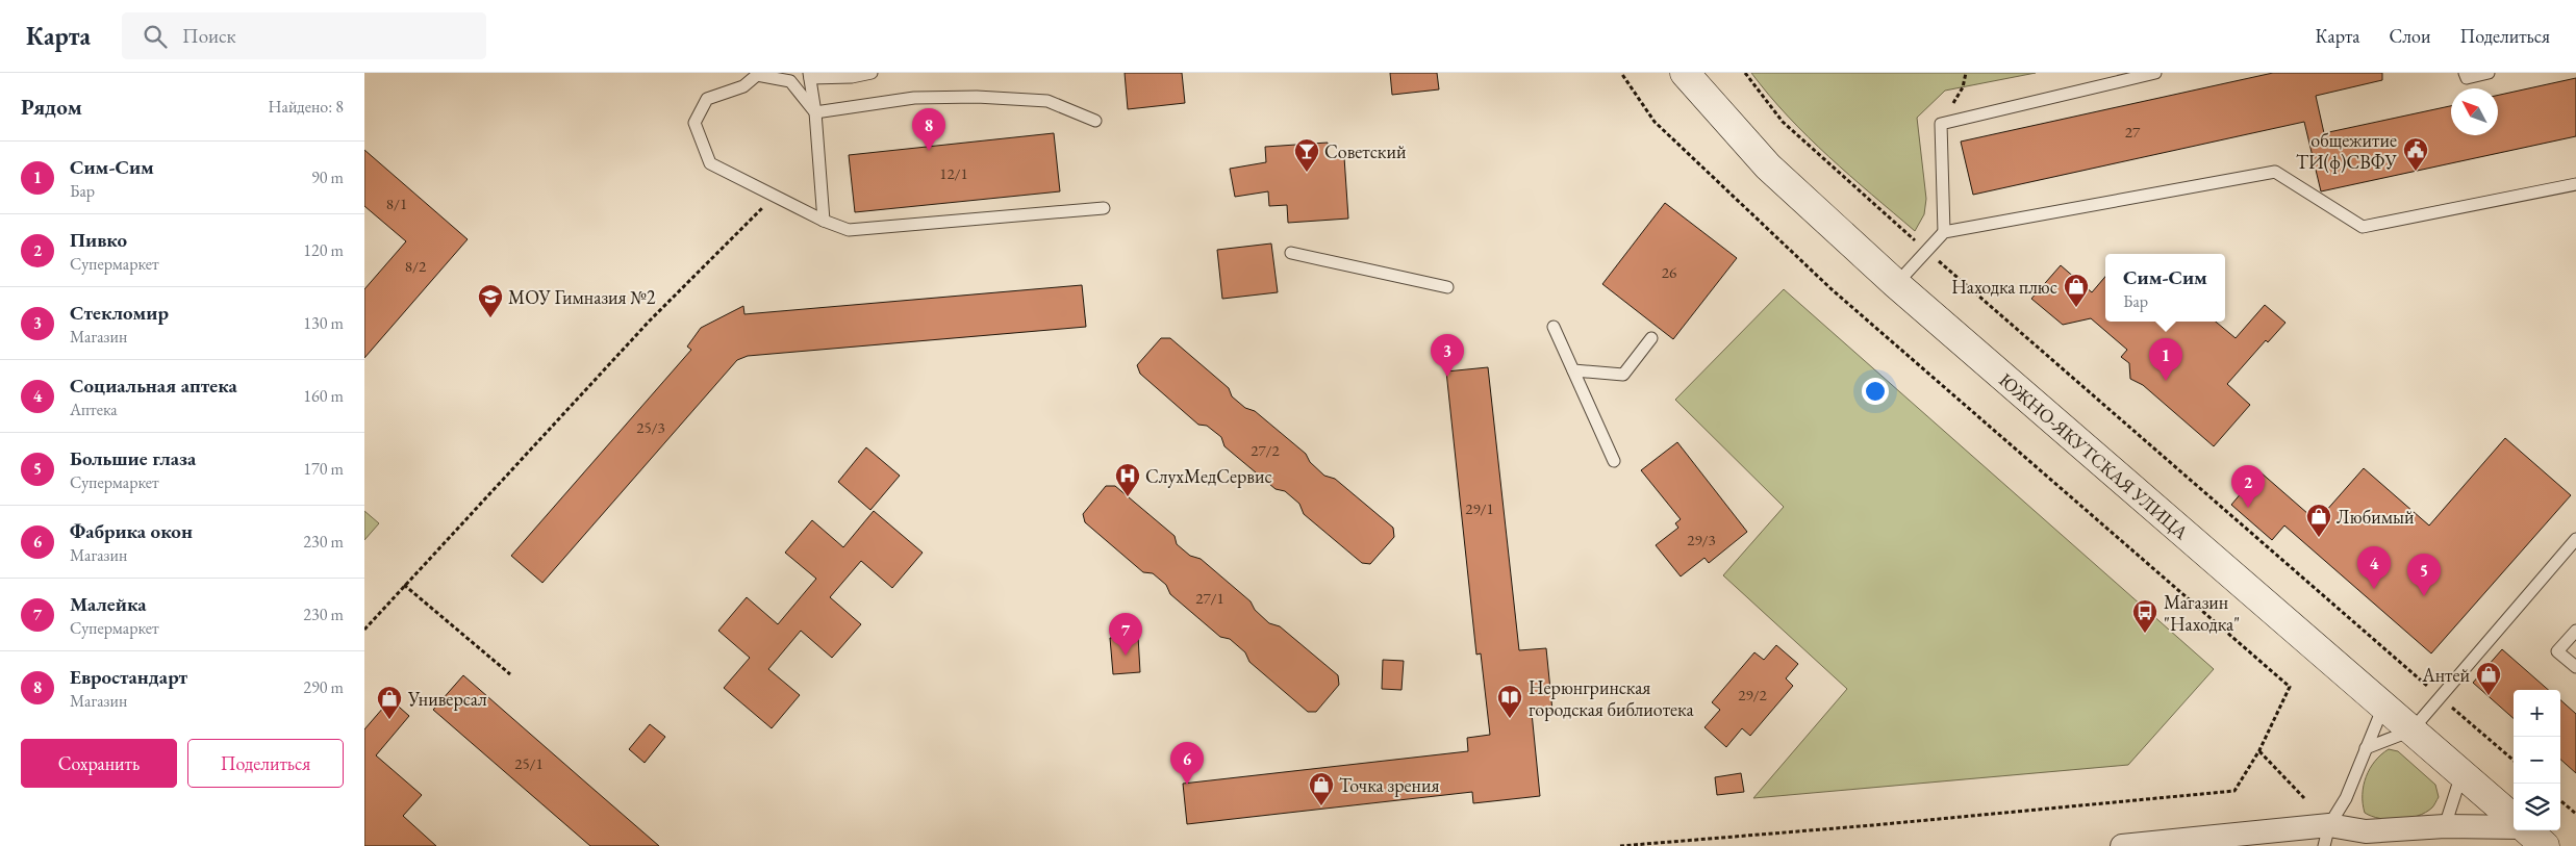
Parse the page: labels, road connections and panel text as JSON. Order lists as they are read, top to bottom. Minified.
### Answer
{"streets":{"street":["ЮЖНО-ЯКУТСКАЯ УЛИЦА"]},"places":{"public building":["общежитие ТИ(ф)СВФУ"],"bar":["Советский"],"shop":["Находка плюс","Любимый","Антей","Универсал","Точка зрения"],"school or university":["МОУ Гимназия №2"],"hospital":["СлухМедСервис"],"bus stop":["Магазин \"Находка\""],"library":["Нерюнгринская городская библиотека"]},"house_numbers":["27","12/1","8/1","8/2","26","25/3","27/2","29/1","29/3","27/1","29/2","25/1"],"north":"top left","page":{"header":"Карта","search":"Поиск","nav":["Карта","Слои","Поделиться"],"heading":["Рядом","Найдено: 8"],"pins":["8","3","1","2","4","5","7","6"],"list":[{"mark":"1","name":"Сим-Сим","note":"Бар","value":"90 m"},{"mark":"2","name":"Пивко","note":"Супермаркет","value":"120 m"},{"mark":"3","name":"Стекломир","note":"Магазин","value":"130 m"},{"mark":"4","name":"Социальная аптека","note":"Аптека","value":"160 m"},{"mark":"5","name":"Большие глаза","note":"Супермаркет","value":"170 m"},{"mark":"6","name":"Фабрика окон","note":"Магазин","value":"230 m"},{"mark":"7","name":"Малейка","note":"Супермаркет","value":"230 m"},{"mark":"8","name":"Евростандарт","note":"Магазин","value":"290 m"}],"popup":["Сим-Сим","Бар"],"map_buttons":["+","−"],"buttons":["Сохранить","Поделиться"]}}
